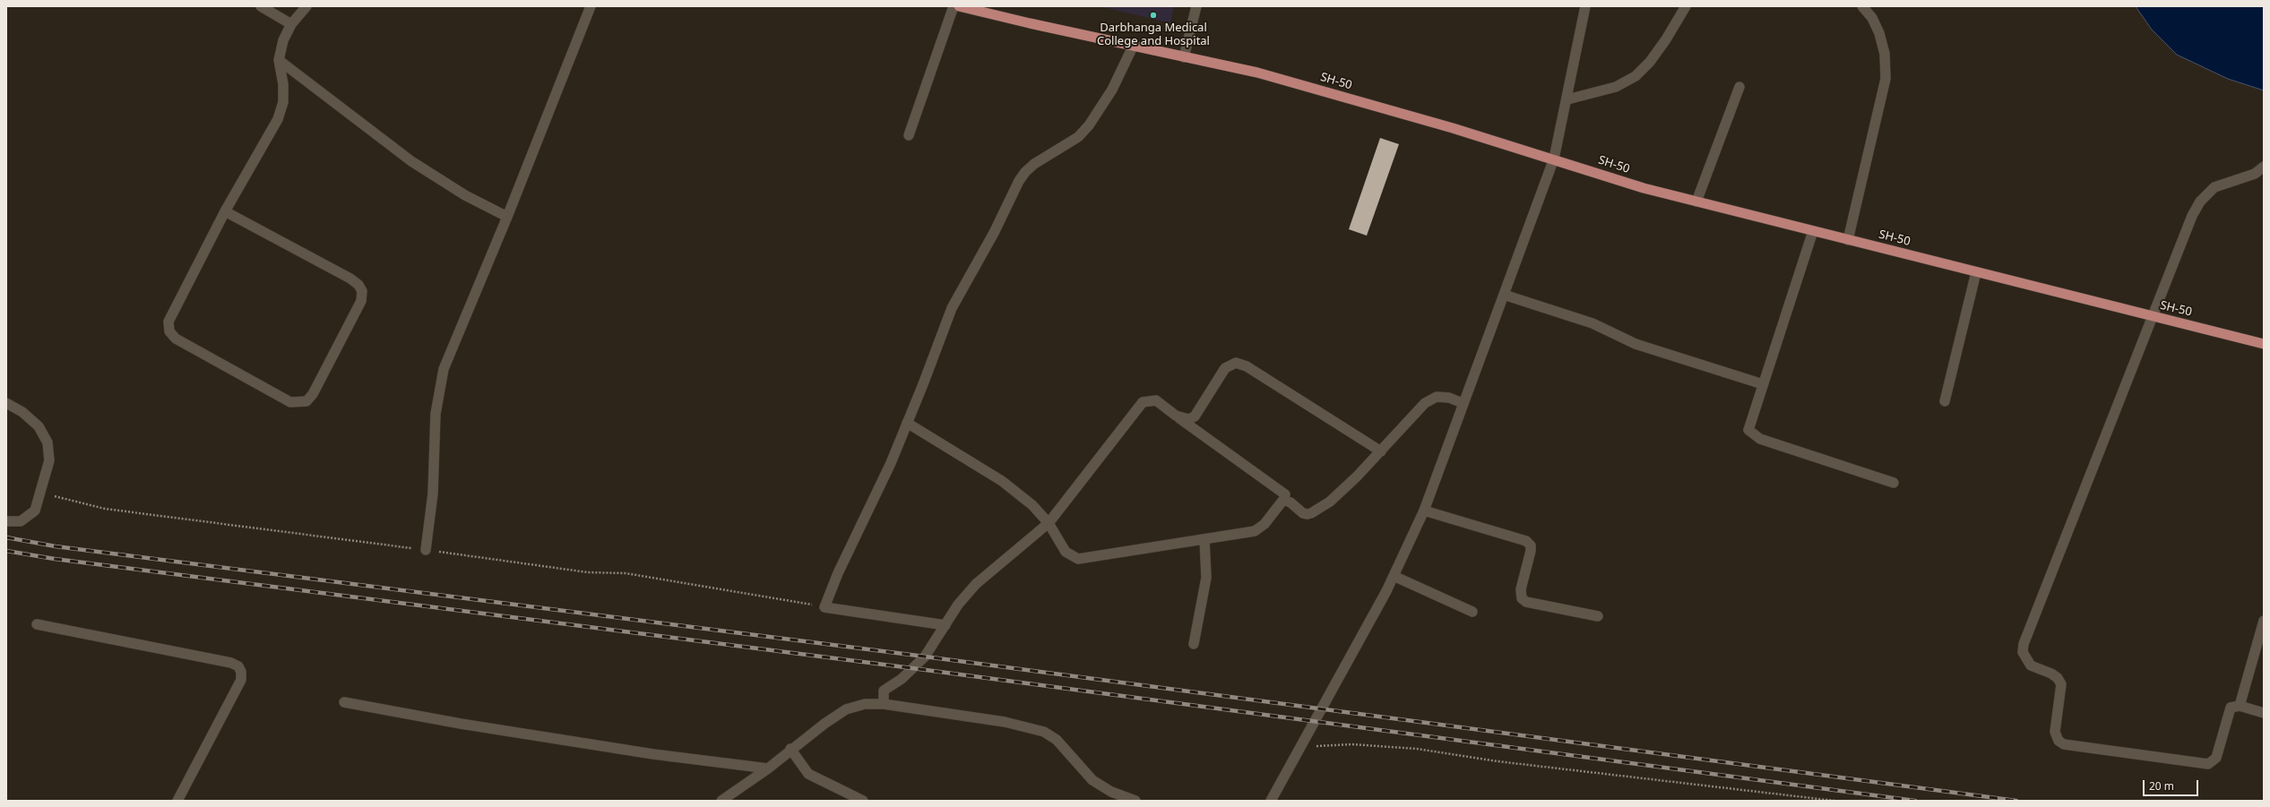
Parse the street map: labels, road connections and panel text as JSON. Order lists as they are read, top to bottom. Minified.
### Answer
{"streets":{"main road":["SH-50"]},"places":["Darbhanga Medical College and Hospital"],"scale_bar":"20 m"}
